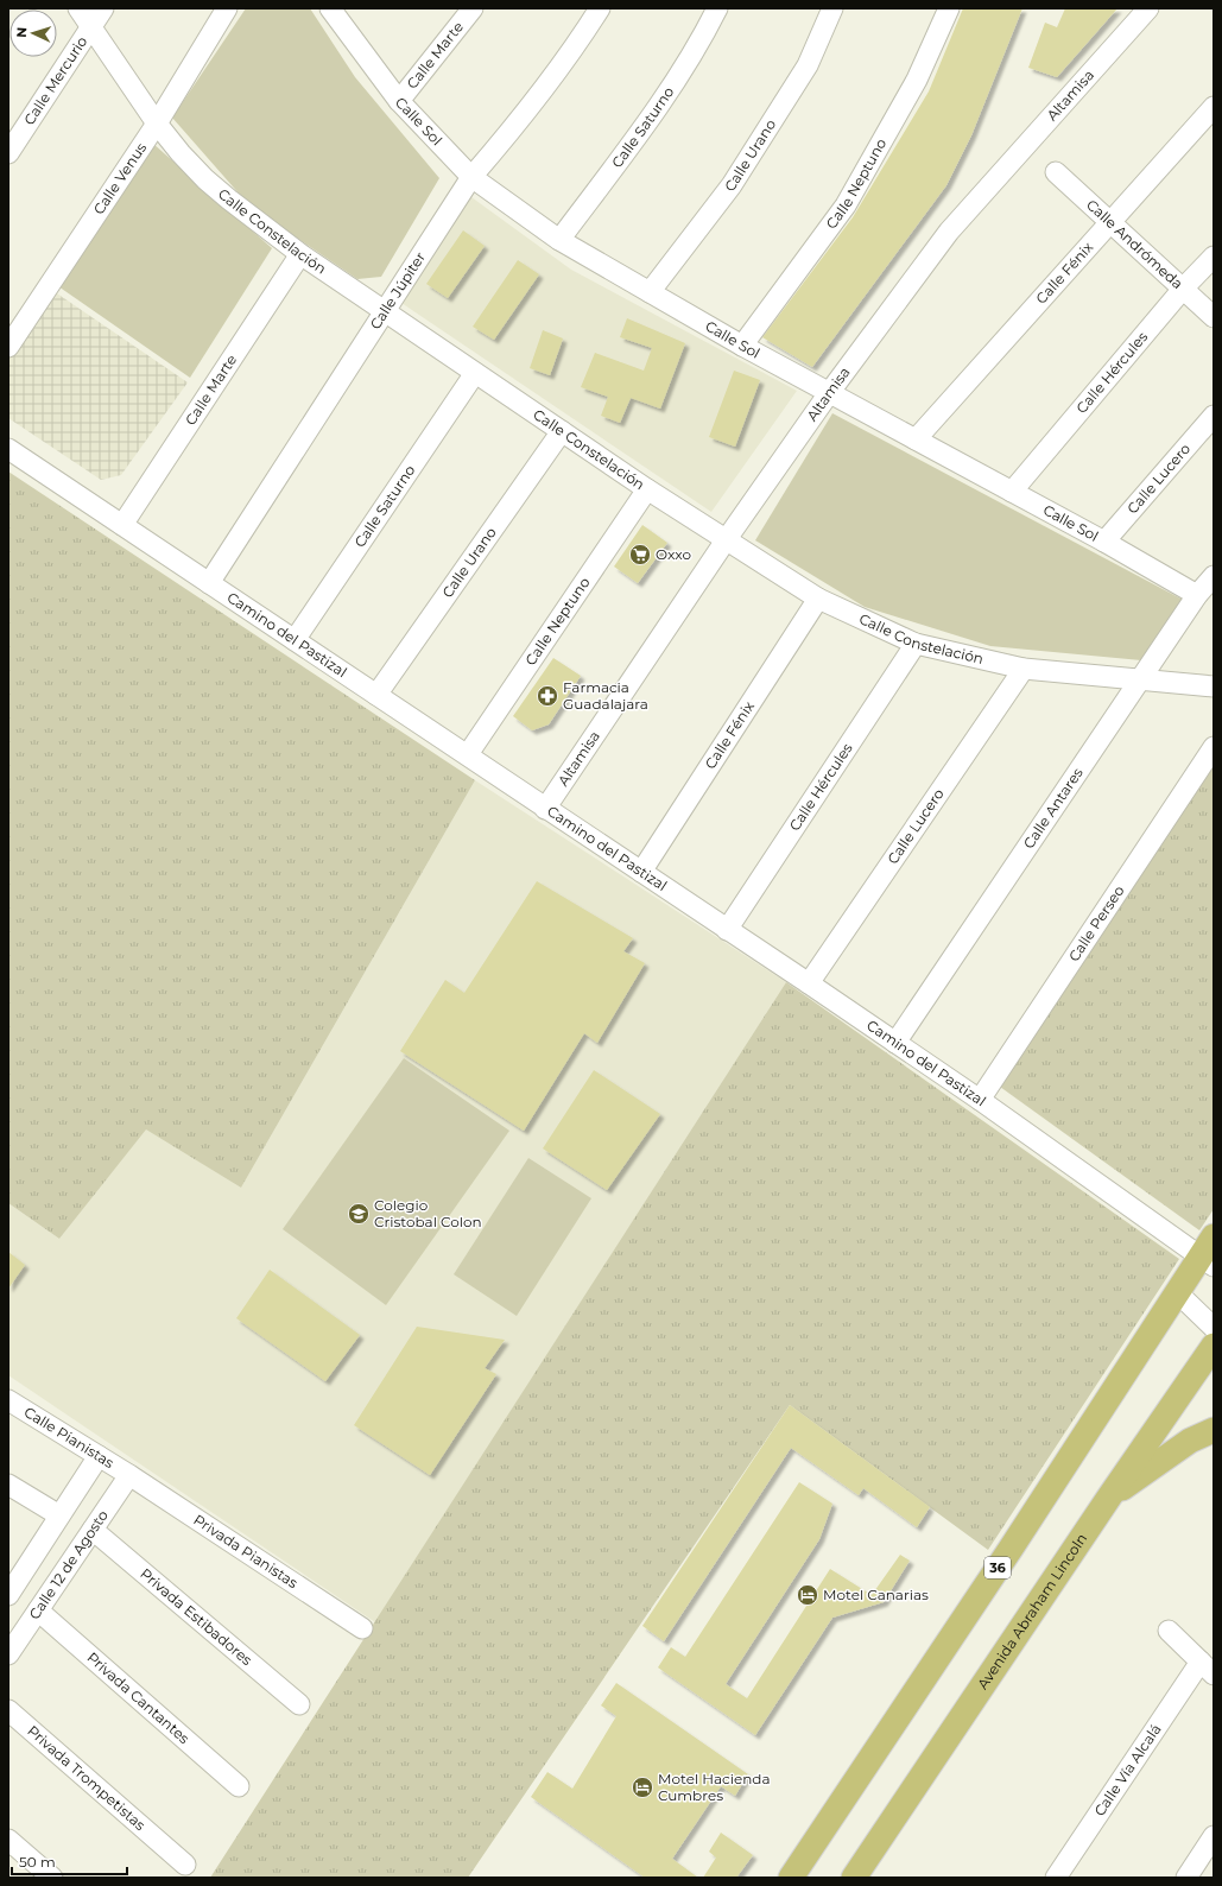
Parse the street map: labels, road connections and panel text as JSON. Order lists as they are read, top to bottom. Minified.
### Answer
{"streets":{"main road":["36","Avenida Abraham Lincoln"],"street":["Calle Marte","Calle Mercurio","Altamisa","Calle Sol","Calle Saturno","Calle Urano","Calle Venus","Calle Neptuno","Calle Constelación","Calle Andrómeda","Calle Fénix","Calle Júpiter","Calle Hércules","Calle Lucero","Camino del Pastizal","Calle Antares","Calle Perseo","Calle Pianistas","Privada Pianistas","Calle 12 de Agosto","Privada Estibadores","Privada Cantantes","Calle Vía Alcalá","Privada Trompetistas"]},"crossings":[["Calle Marte","Calle Sol"],["Calle Marte","Calle Constelación"],["Calle Marte","Camino del Pastizal"],["Calle Mercurio","Calle Constelación"],["Altamisa","Calle Sol"],["Altamisa","Calle Constelación"],["Altamisa","Camino del Pastizal"],["Calle Sol","Calle Saturno"],["Calle Sol","Calle Urano"],["Calle Sol","Calle Neptuno"],["Calle Sol","Calle Fénix"],["Calle Sol","Calle Júpiter"],["Calle Sol","Calle Hércules"],["Calle Sol","Calle Lucero"],["Calle Sol","Calle Antares"],["Calle Saturno","Calle Constelación"],["Calle Saturno","Camino del Pastizal"],["Calle Urano","Calle Constelación"],["Calle Urano","Camino del Pastizal"],["Calle Venus","Calle Constelación"],["Calle Neptuno","Calle Constelación"],["Calle Neptuno","Camino del Pastizal"],["Calle Constelación","Calle Fénix"],["Calle Constelación","Calle Júpiter"],["Calle Constelación","Calle Hércules"],["Calle Constelación","Calle Lucero"],["Calle Constelación","Calle Antares"],["Calle Andrómeda","Calle Fénix"],["Calle Andrómeda","Calle Hércules"],["Calle Fénix","Camino del Pastizal"],["Calle Júpiter","Camino del Pastizal"],["Calle Hércules","Camino del Pastizal"],["Calle Lucero","Camino del Pastizal"],["Camino del Pastizal","Calle Antares"],["Camino del Pastizal","Calle Perseo"],["Camino del Pastizal","36"],["Calle Pianistas","Privada Pianistas"],["Calle Pianistas","Calle 12 de Agosto"],["Privada Pianistas","Calle 12 de Agosto"],["Calle 12 de Agosto","Privada Estibadores"],["Calle 12 de Agosto","Privada Cantantes"]],"places":{"supermarket":["Oxxo"],"pharmacy":["Farmacia Guadalajara"],"school or university":["Colegio Cristobal Colon"],"hotel":["Motel Canarias","Motel Hacienda Cumbres"]},"scale_bar":"50 m","north":"left"}
